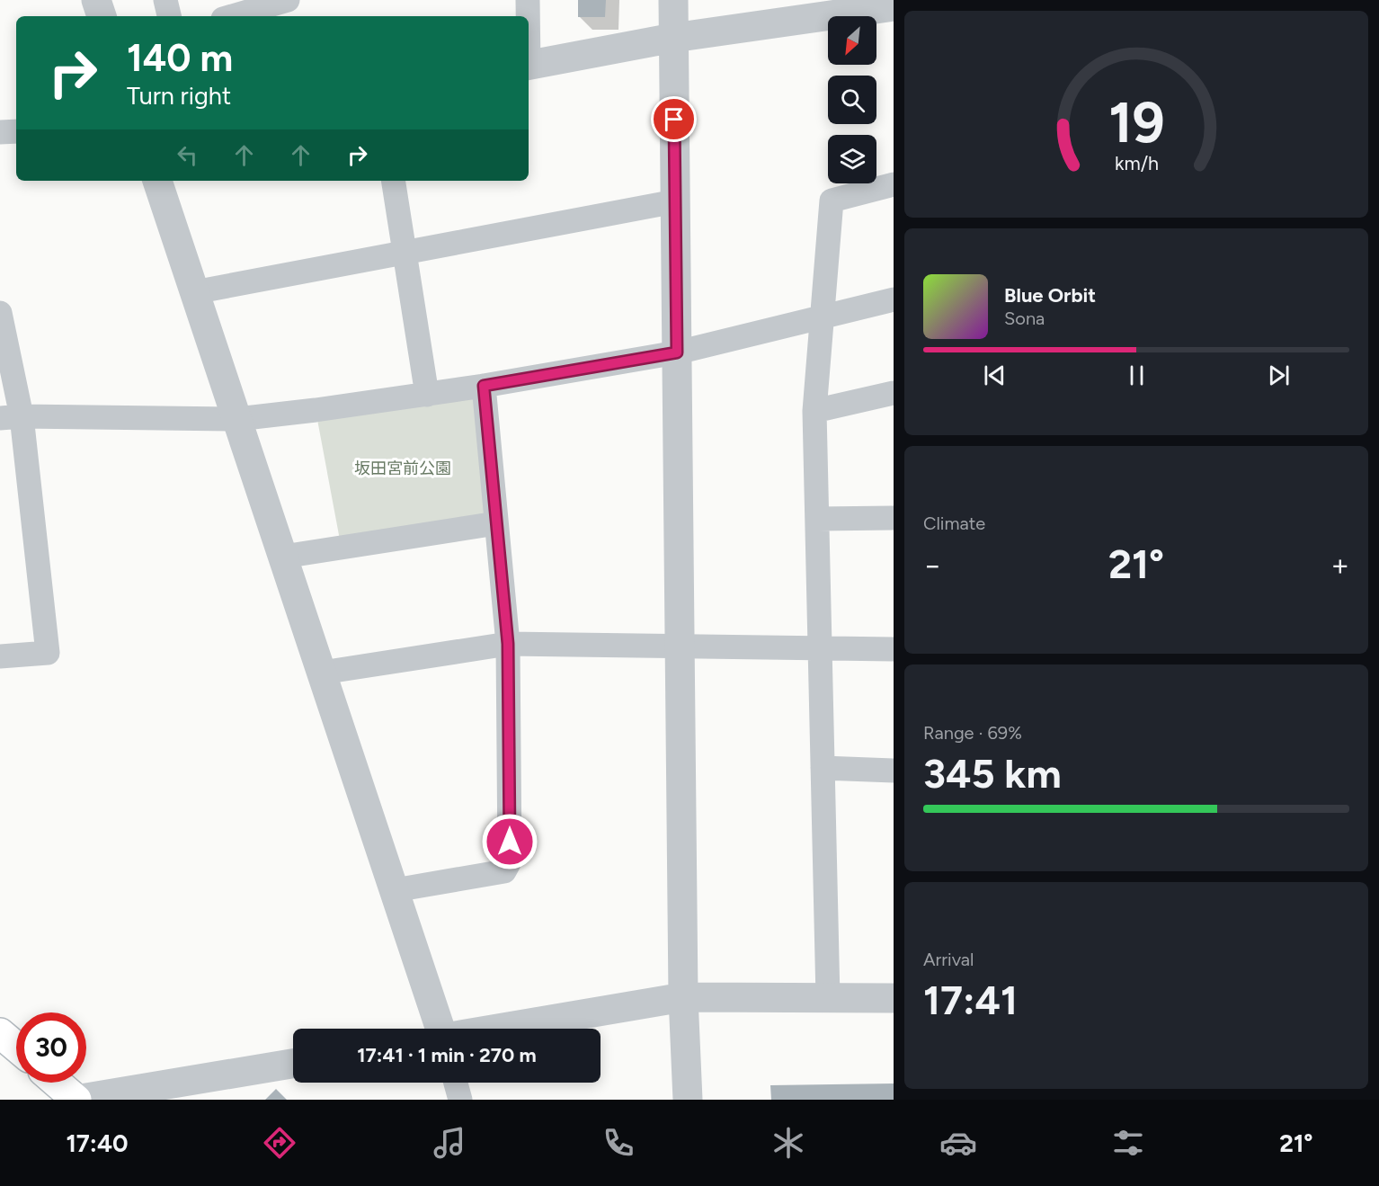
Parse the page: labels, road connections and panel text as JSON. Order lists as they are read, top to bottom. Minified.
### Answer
{"parks":["坂田宮前公園"],"north":"bottom left","page":{"turn":["140 m","Turn right"],"song":["Blue Orbit","Sona"],"tile":["Climate",["Range · 69%","345 km"],["Arrival","17:41"]],"heat":["−","21°","+"],"limit":"30","trip":"17:41 · 1 min · 270 m","tabs":["17:40","21°"],"gauge":["19","km/h"]}}
